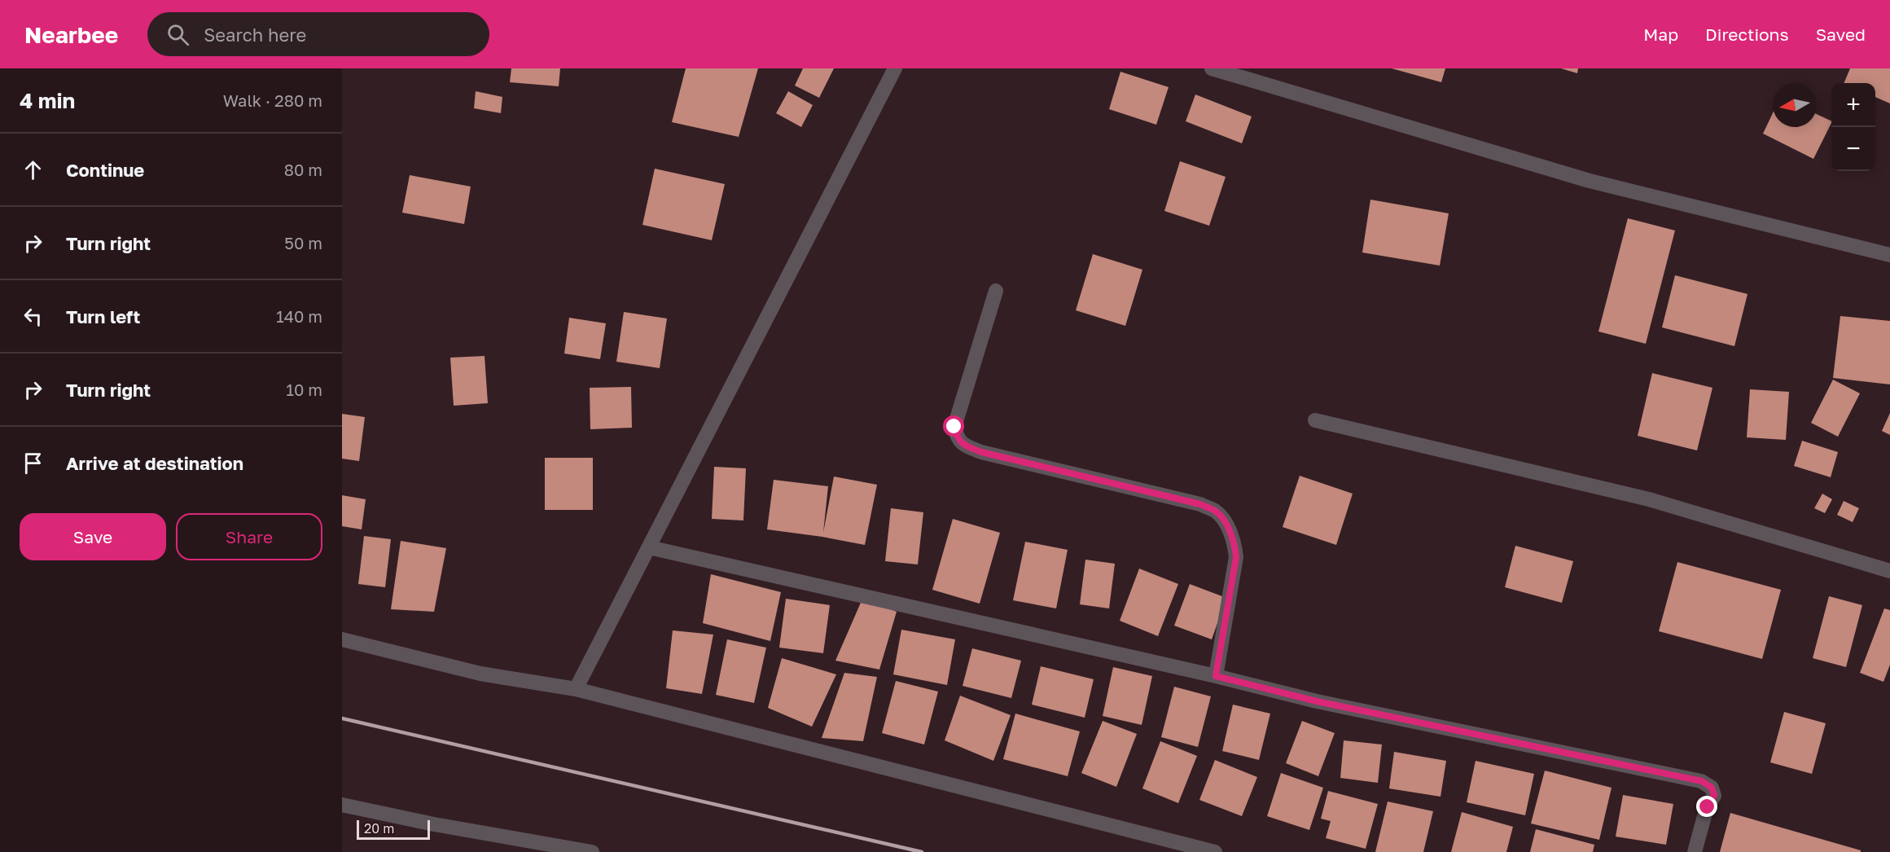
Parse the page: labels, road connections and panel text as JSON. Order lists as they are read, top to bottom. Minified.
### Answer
{"scale_bar":"20 m","north":"left","page":{"header":"Nearbee","search":"Search here","nav":["Map","Directions","Saved"],"heading":["4 min","Walk · 280 m"],"map_buttons":["+","−"],"list":[["Continue","80 m"],["Turn right","50 m"],["Turn left","140 m"],["Turn right","10 m"],"Arrive at destination"],"buttons":["Save","Share"],"scale":"20 m"}}
